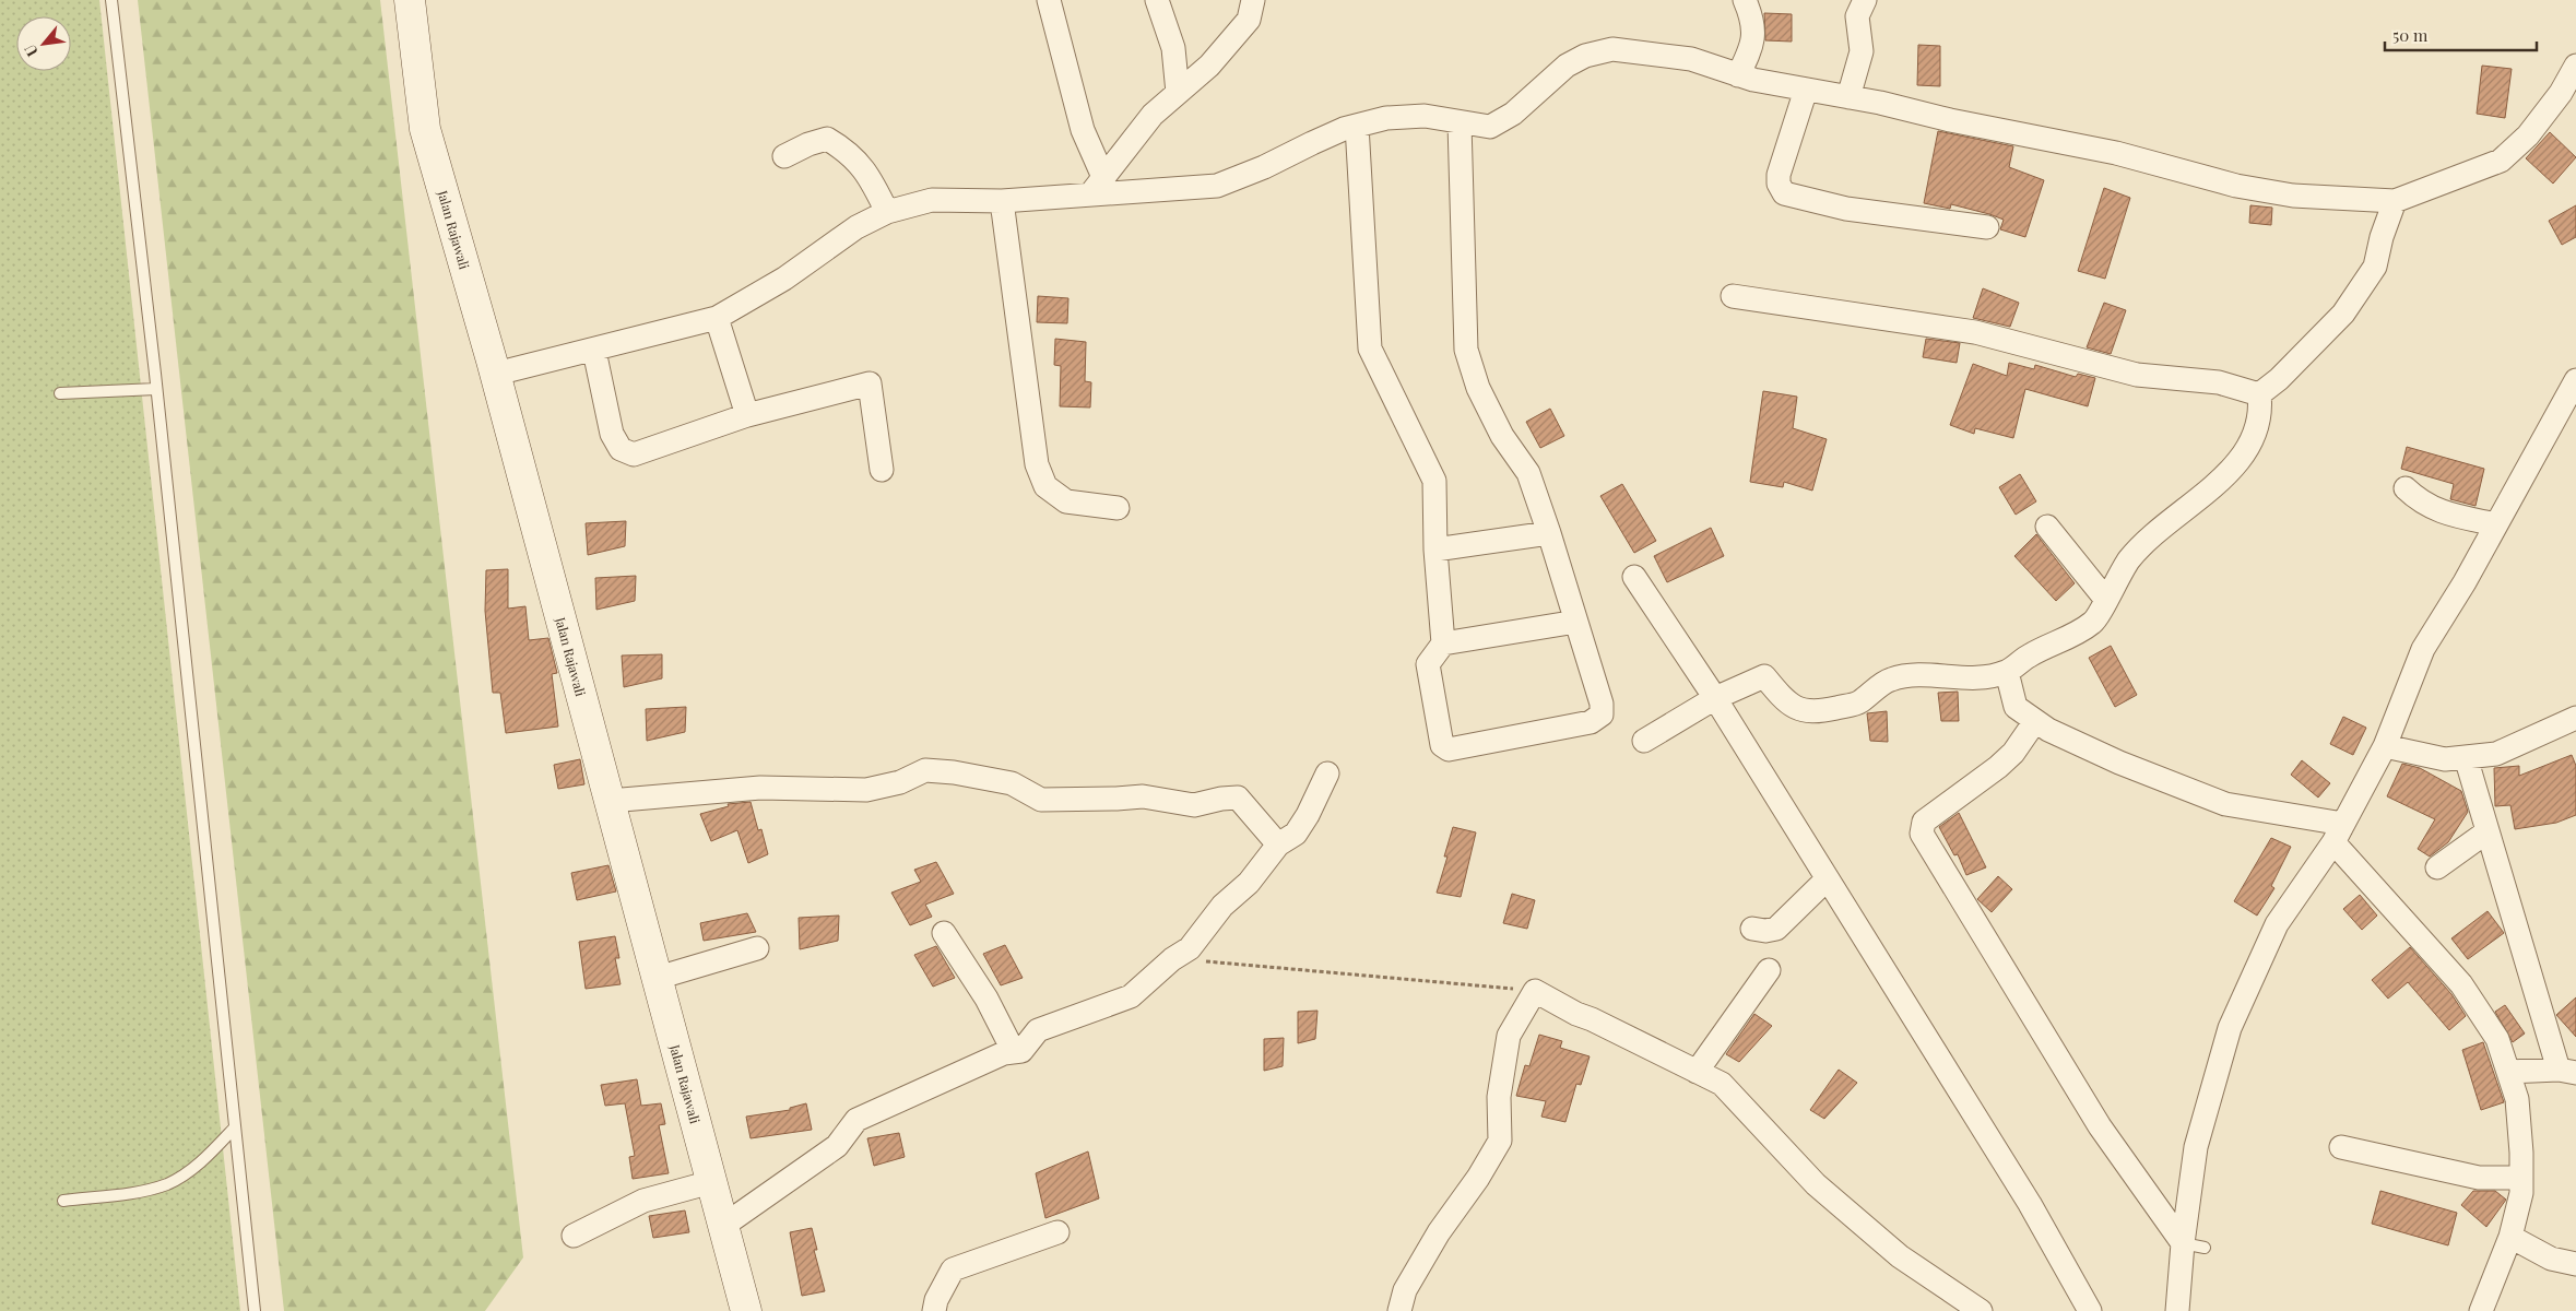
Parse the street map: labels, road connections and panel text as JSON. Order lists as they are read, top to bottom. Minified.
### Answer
{"streets":{"street":["Jalan Rajawali"]},"scale_bar":"50 m","north":"bottom left"}
